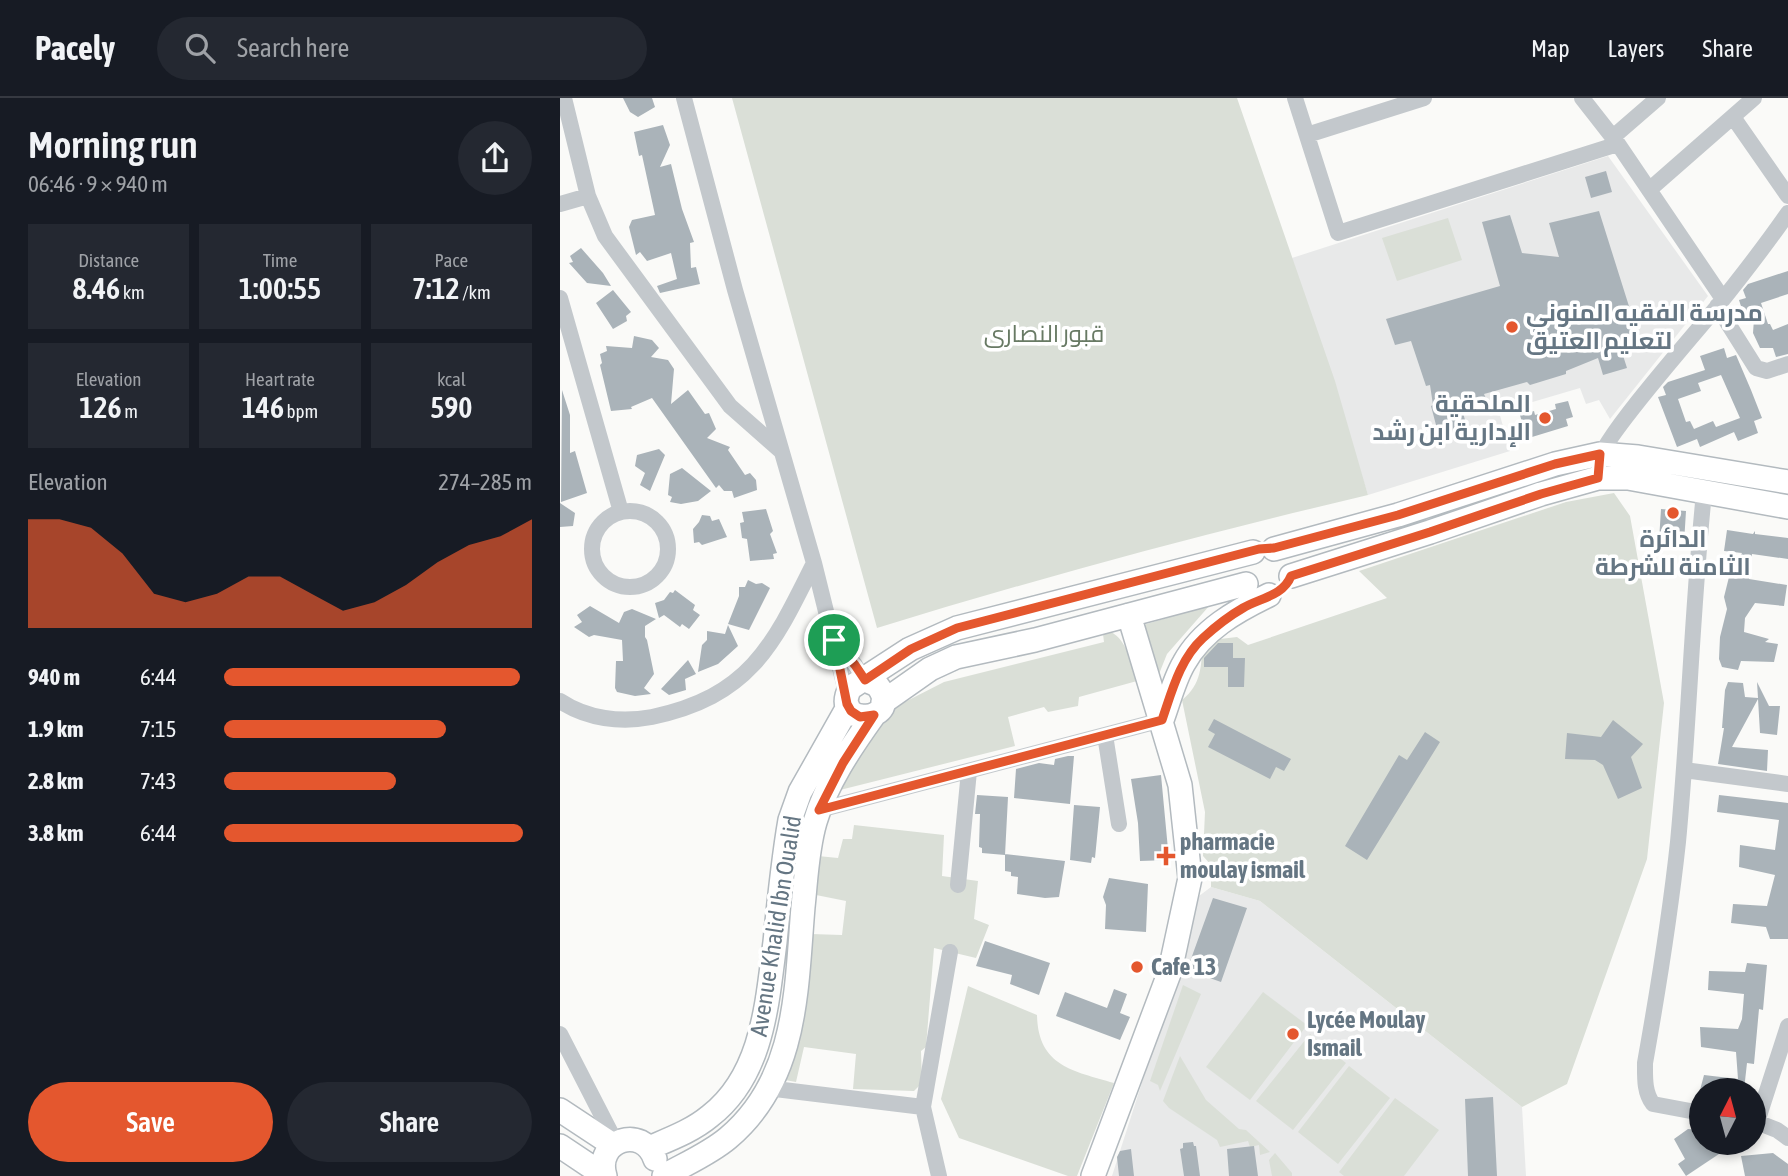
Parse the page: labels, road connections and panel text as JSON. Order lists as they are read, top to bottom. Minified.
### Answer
{"streets":{"main road":["Avenue Khalid Ibn Oualid"]},"parks":["قبور النصارى"],"places":{"other":["مدرسة الفقيه المنوني لتعليم العتيق","الملحقية الإدارية ابن رشد","الدائرة الثامنة للشرطة","Cafe 13","Lycée Moulay Ismail"],"health":["pharmacie moulay ismail"]},"north":"top","page":{"header":"Pacely","search":"Search here","nav":["Map","Layers","Share"],"heading":["Morning run","06:46 · 9 × 940 m"],"stats":[["Distance","8.46 km"],["Time","1:00:55"],["Pace","7:12 /km"],["Elevation","126 m"],["Heart rate","146 bpm"],["kcal","590"]],"chart":["Elevation","274–285 m"],"list":[{"name":"940 m","note":"6:44"},{"name":"1.9 km","note":"7:15"},{"name":"2.8 km","note":"7:43"},{"name":"3.8 km","note":"6:44"}],"buttons":["Save","Share"]}}
